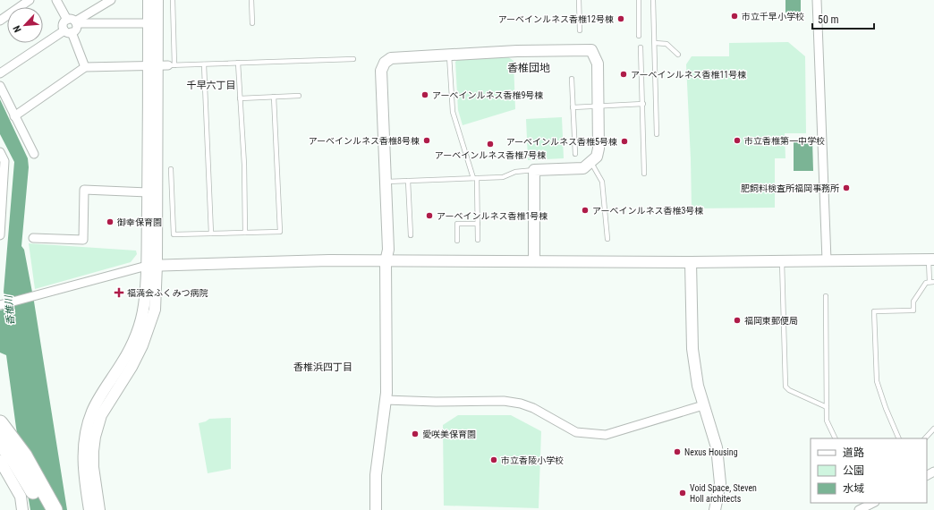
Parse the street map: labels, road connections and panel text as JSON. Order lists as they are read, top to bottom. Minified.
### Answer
{"districts":["香椎団地","千早六丁目","香椎浜四丁目"],"water":["香椎川"],"places":{"other":["市立千早小学校","アーベインルネス香椎12号棟","アーベインルネス香椎11号棟","アーベインルネス香椎9号棟","アーベインルネス香椎8号棟","市立香椎第一中学校","アーベインルネス香椎5号棟","アーベインルネス香椎7号棟","肥飼料検査所福岡事務所","アーベインルネス香椎3号棟","アーベインルネス香椎1号棟","御幸保育園","福岡東郵便局","愛咲美保育園","Nexus Housing","市立香陵小学校","Void Space, Steven Holl architects"],"health":["福満会ふくみつ病院"]},"legend":["道路","公園","水域"],"scale_bar":"50 m","north":"bottom left"}
